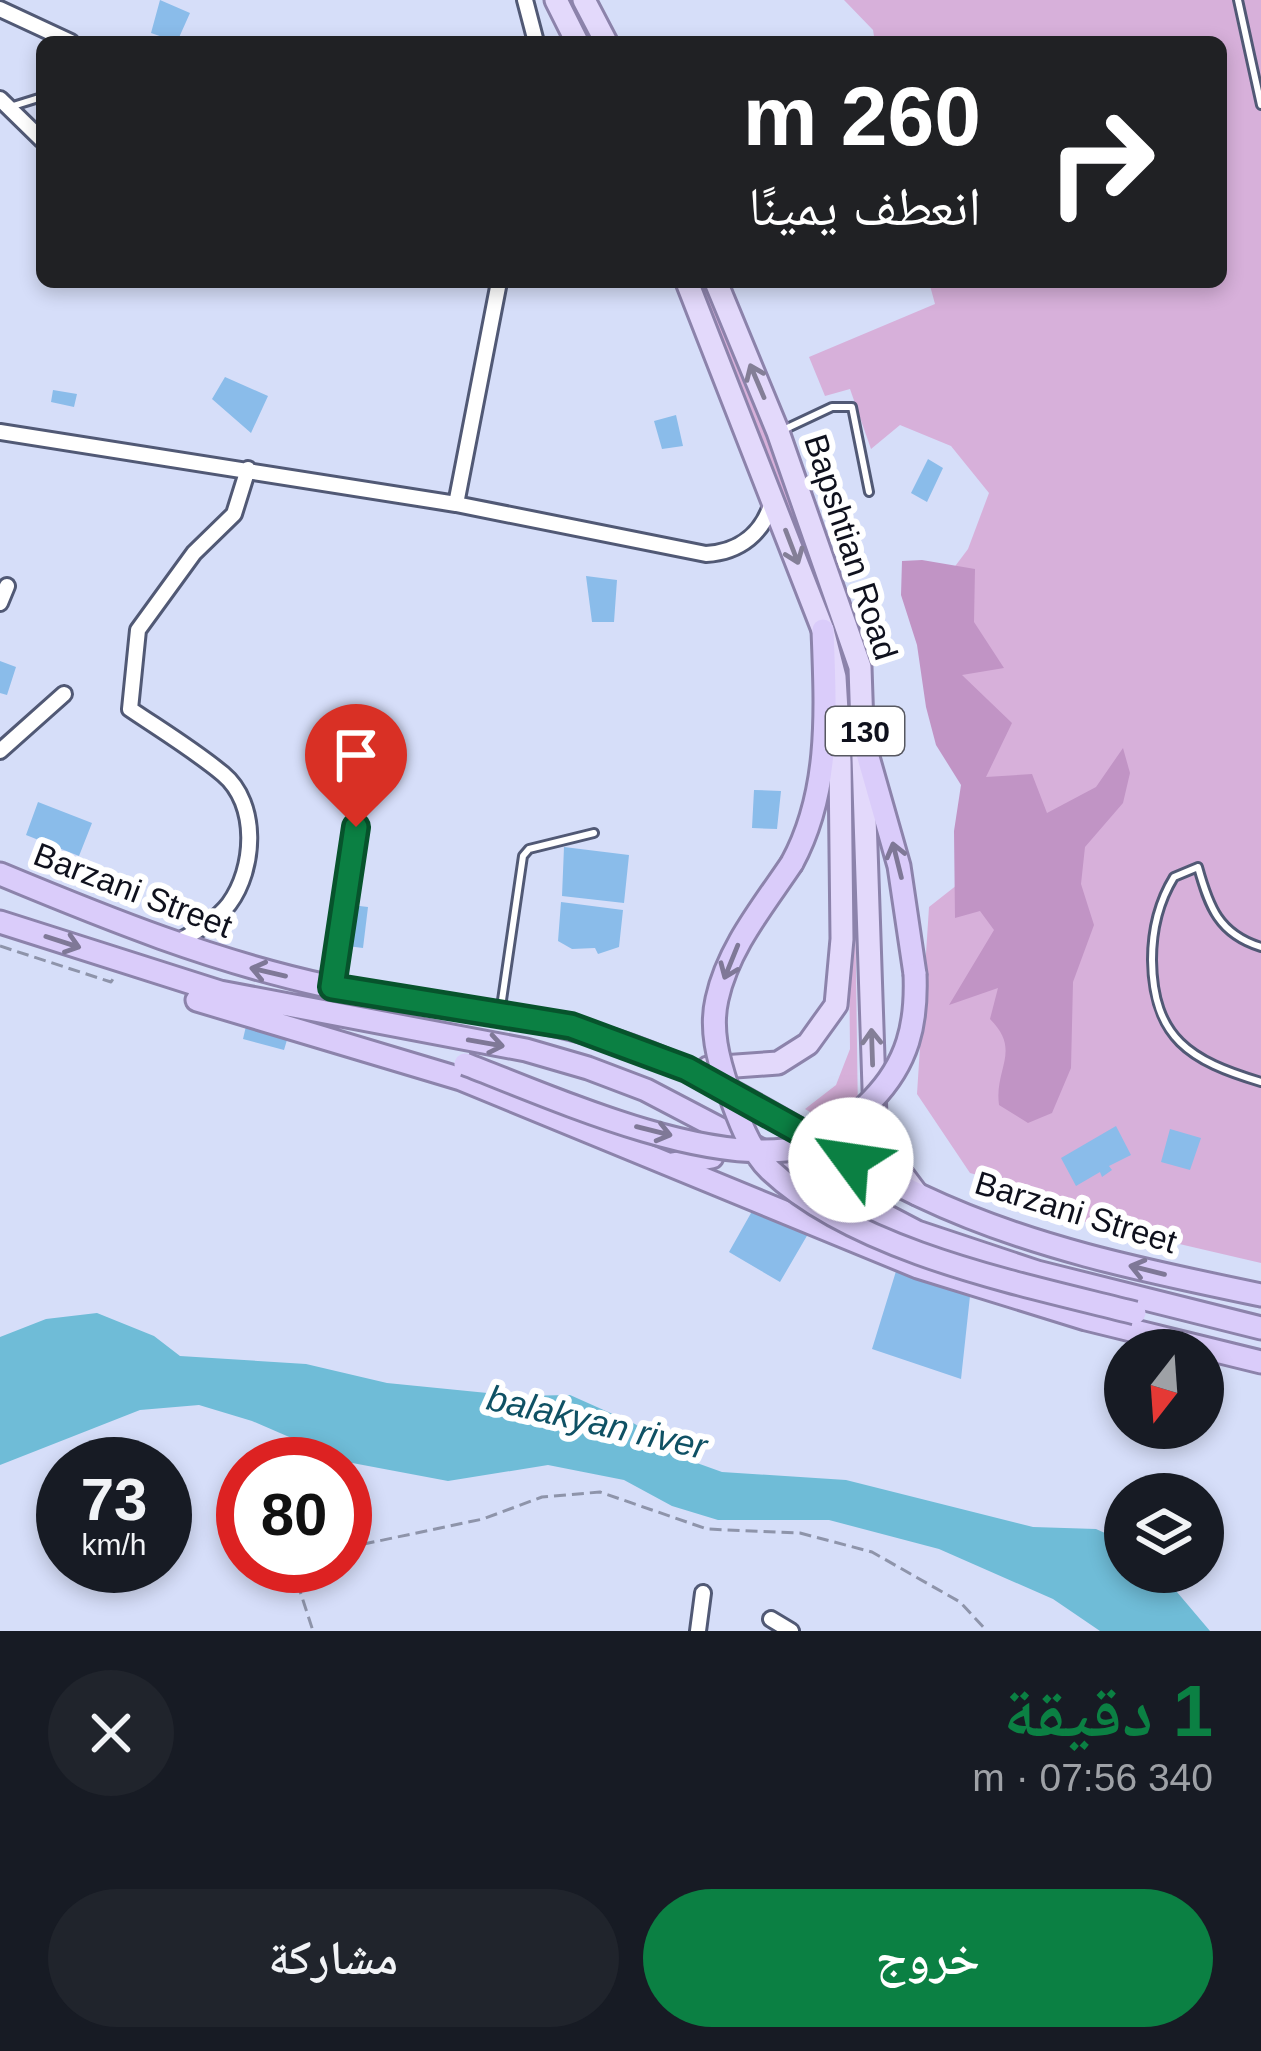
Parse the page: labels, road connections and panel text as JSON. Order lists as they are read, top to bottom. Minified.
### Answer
{"streets":{"highway":["Barzani Street"],"main road":["Bapshtian Road","130"]},"crossings":[["Bapshtian Road","Barzani Street"]],"water":["balakyan river"],"north":"bottom","page":{"turn":["260 m","انعطف يمينًا"],"speed":"73 km/h","limit":"80","heading":["1 دقيقة","340 m · 07:56"],"buttons":["خروج","مشاركة"]}}
